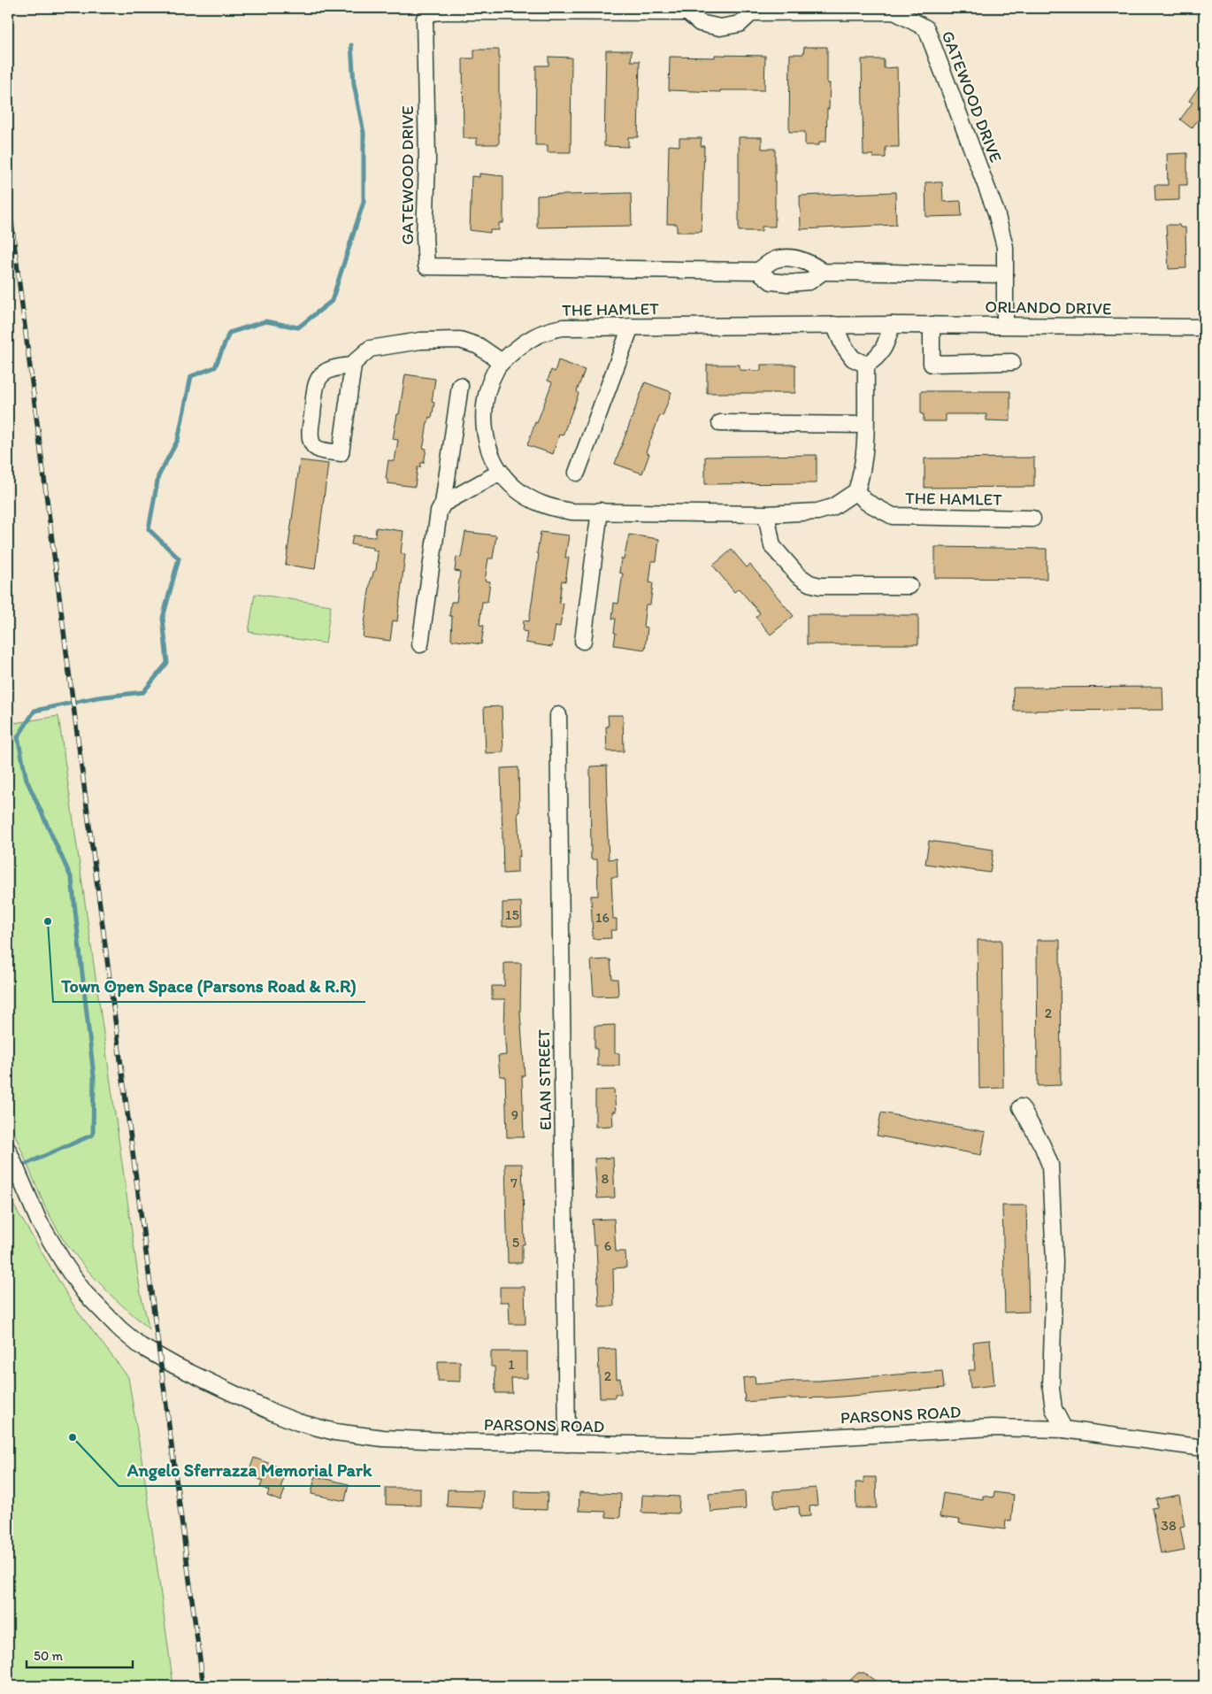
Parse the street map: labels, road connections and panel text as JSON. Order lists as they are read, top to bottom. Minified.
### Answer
{"streets":{"street":["GATEWOOD DRIVE","ORLANDO DRIVE","THE HAMLET","ELAN STREET","PARSONS ROAD"]},"crossings":[["GATEWOOD DRIVE","ORLANDO DRIVE"],["ORLANDO DRIVE","THE HAMLET"],["ELAN STREET","PARSONS ROAD"]],"places":["Town Open Space (Parsons Road & R.R)","Angelo Sferrazza Memorial Park"],"house_numbers":["15","16","2","9","8","7","5","6","1","2","38"],"scale_bar":"50 m"}
